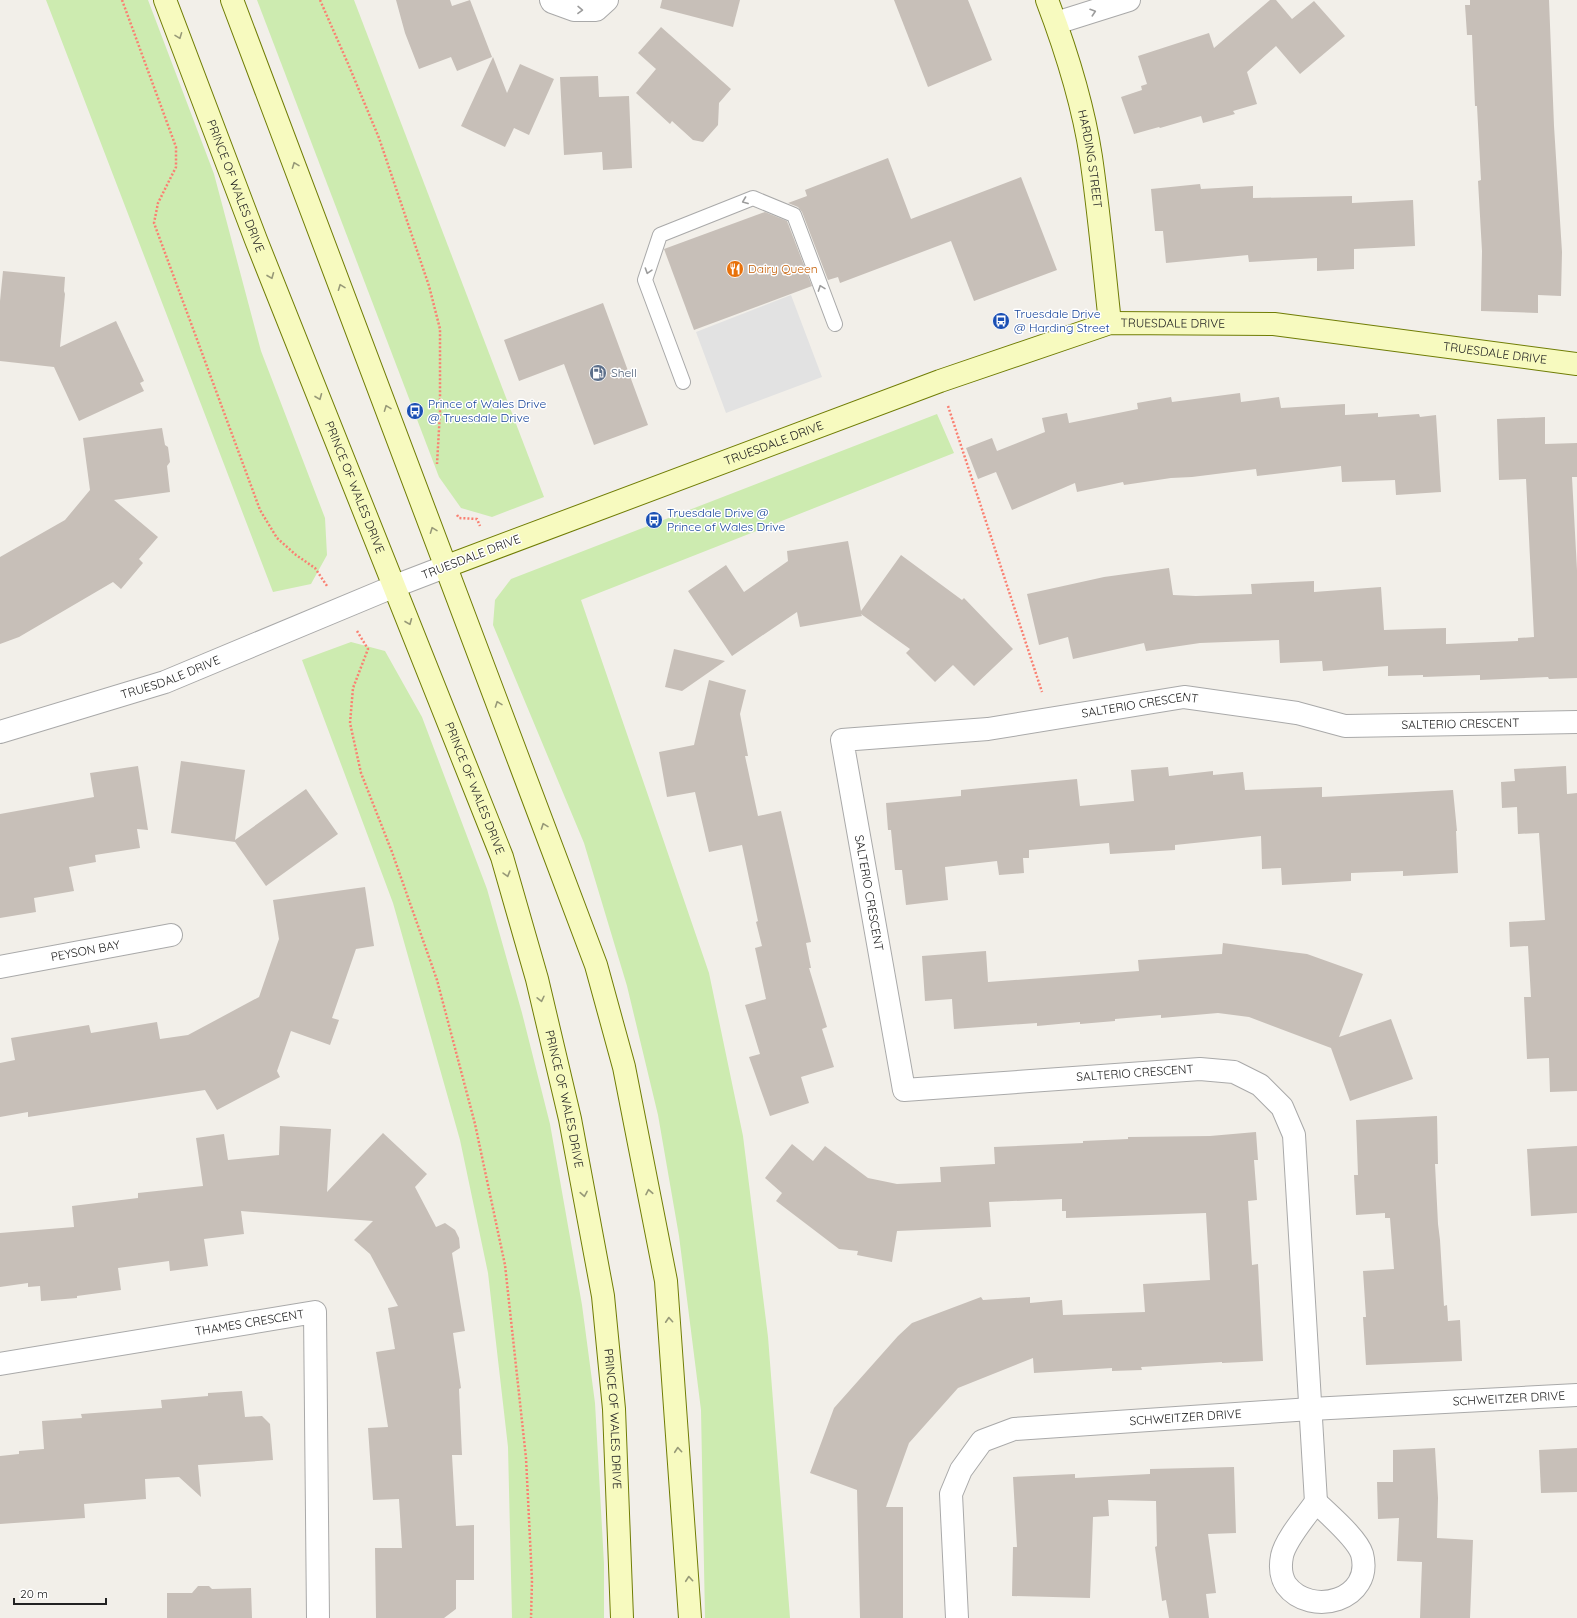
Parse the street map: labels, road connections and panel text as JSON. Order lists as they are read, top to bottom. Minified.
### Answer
{"streets":{"main road":["HARDING STREET","PRINCE OF WALES DRIVE","TRUESDALE DRIVE"],"street":["SALTERIO CRESCENT","PEYSON BAY","THAMES CRESCENT","SCHWEITZER DRIVE"]},"crossings":[["HARDING STREET","TRUESDALE DRIVE"],["PRINCE OF WALES DRIVE","TRUESDALE DRIVE"],["SALTERIO CRESCENT","SCHWEITZER DRIVE"]],"places":{"restaurant":["Dairy Queen"],"bus stop":["Truesdale Drive @ Harding Street","Prince of Wales Drive @ Truesdale Drive","Truesdale Drive @ Prince of Wales Drive"],"fuel station":["Shell"]},"scale_bar":"20 m"}
